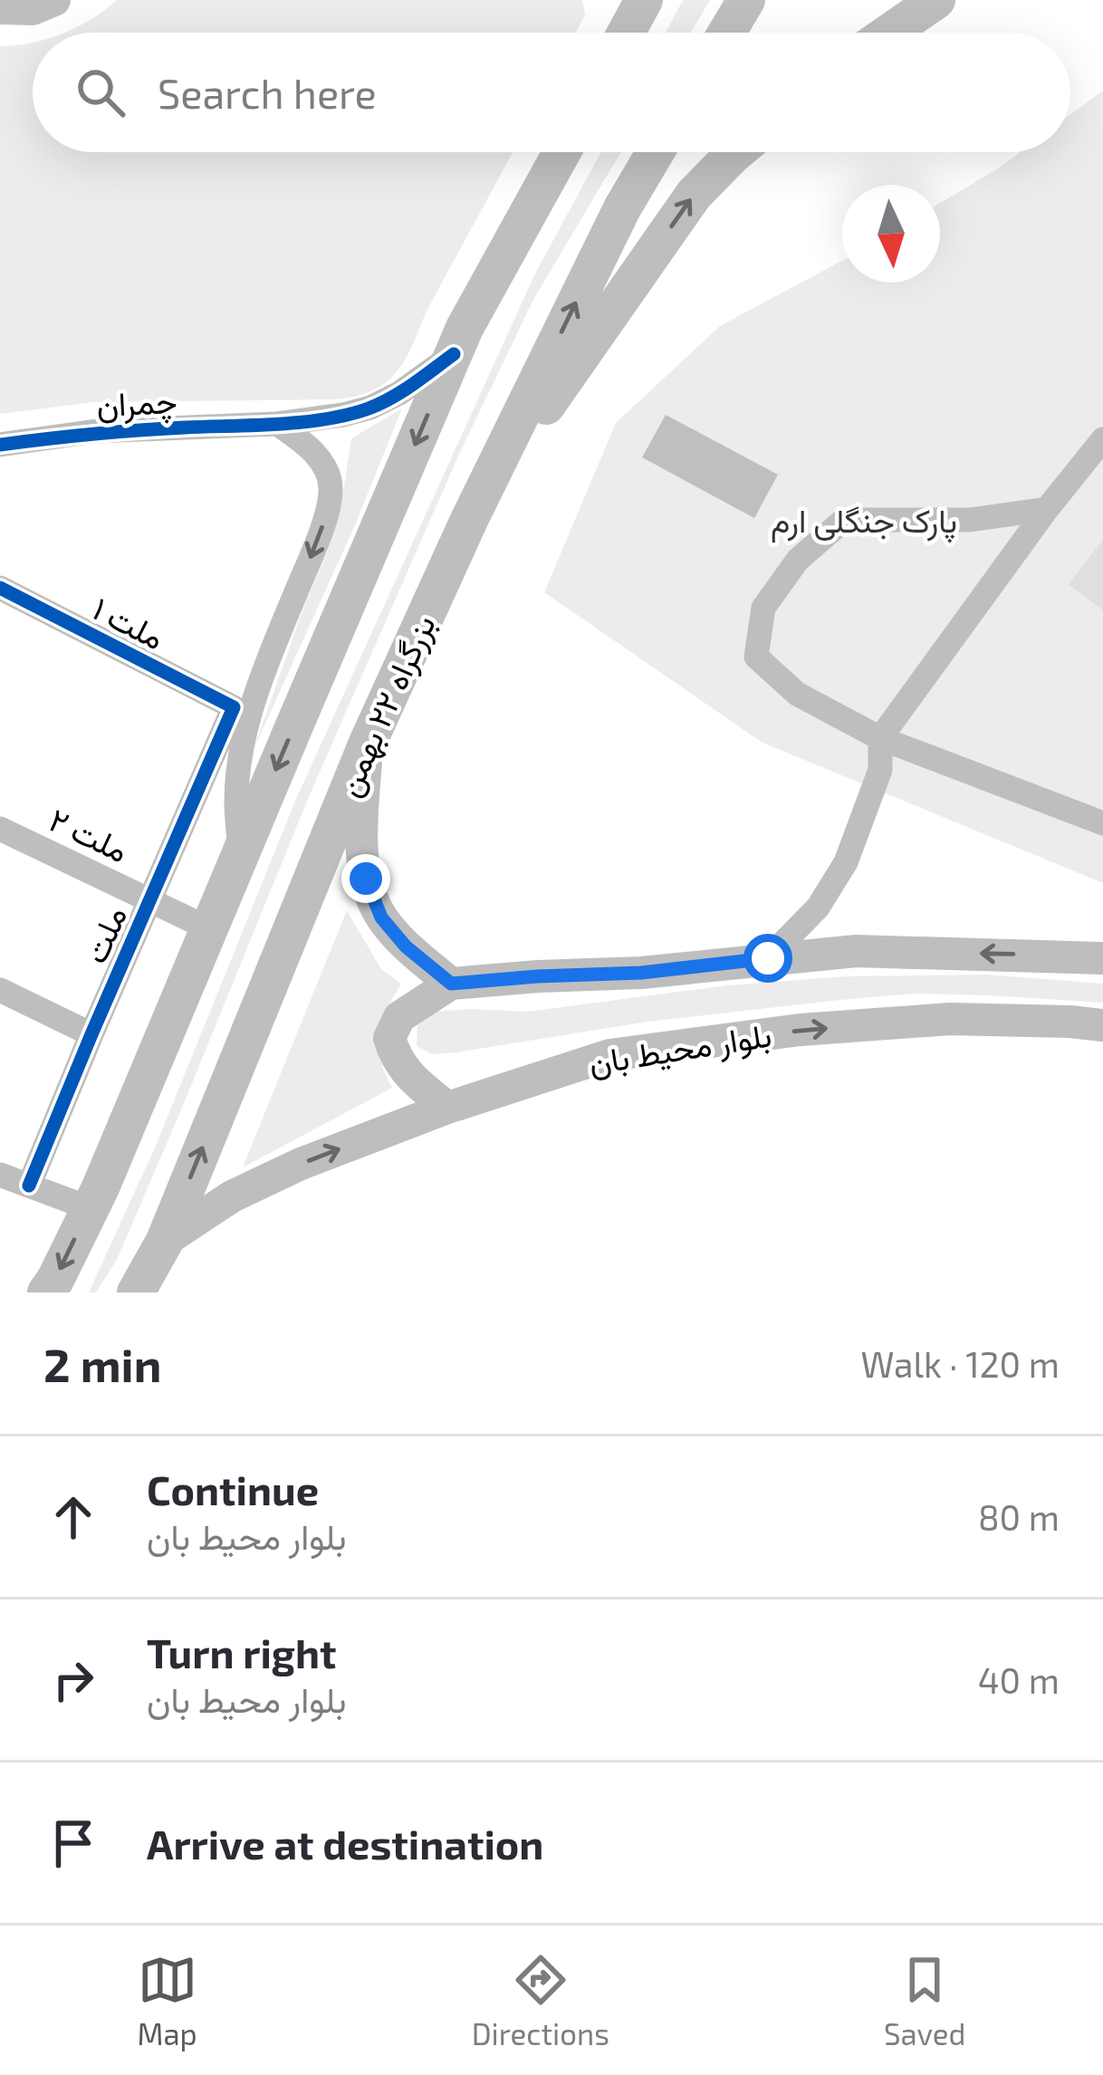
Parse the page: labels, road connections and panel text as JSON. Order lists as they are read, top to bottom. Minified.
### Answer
{"streets":{"highway":["بزرگراه ۲۲ بهمن"],"main road":["بلوار محیط بان"],"street":["چمران","ملت ۱","ملت ۲","ملت"]},"crossings":[["ملت ۱","ملت"],["بزرگراه ۲۲ بهمن","بلوار محیط بان"],["ملت ۲","ملت"]],"parks":["پارک جنگلی ارم"],"north":"bottom","page":{"search":"Search here","heading":["2 min","Walk · 120 m"],"list":[["Continue","بلوار محیط بان","80 m"],["Turn right","بلوار محیط بان","40 m"],"Arrive at destination"],"nav":["Map","Directions","Saved"]}}
